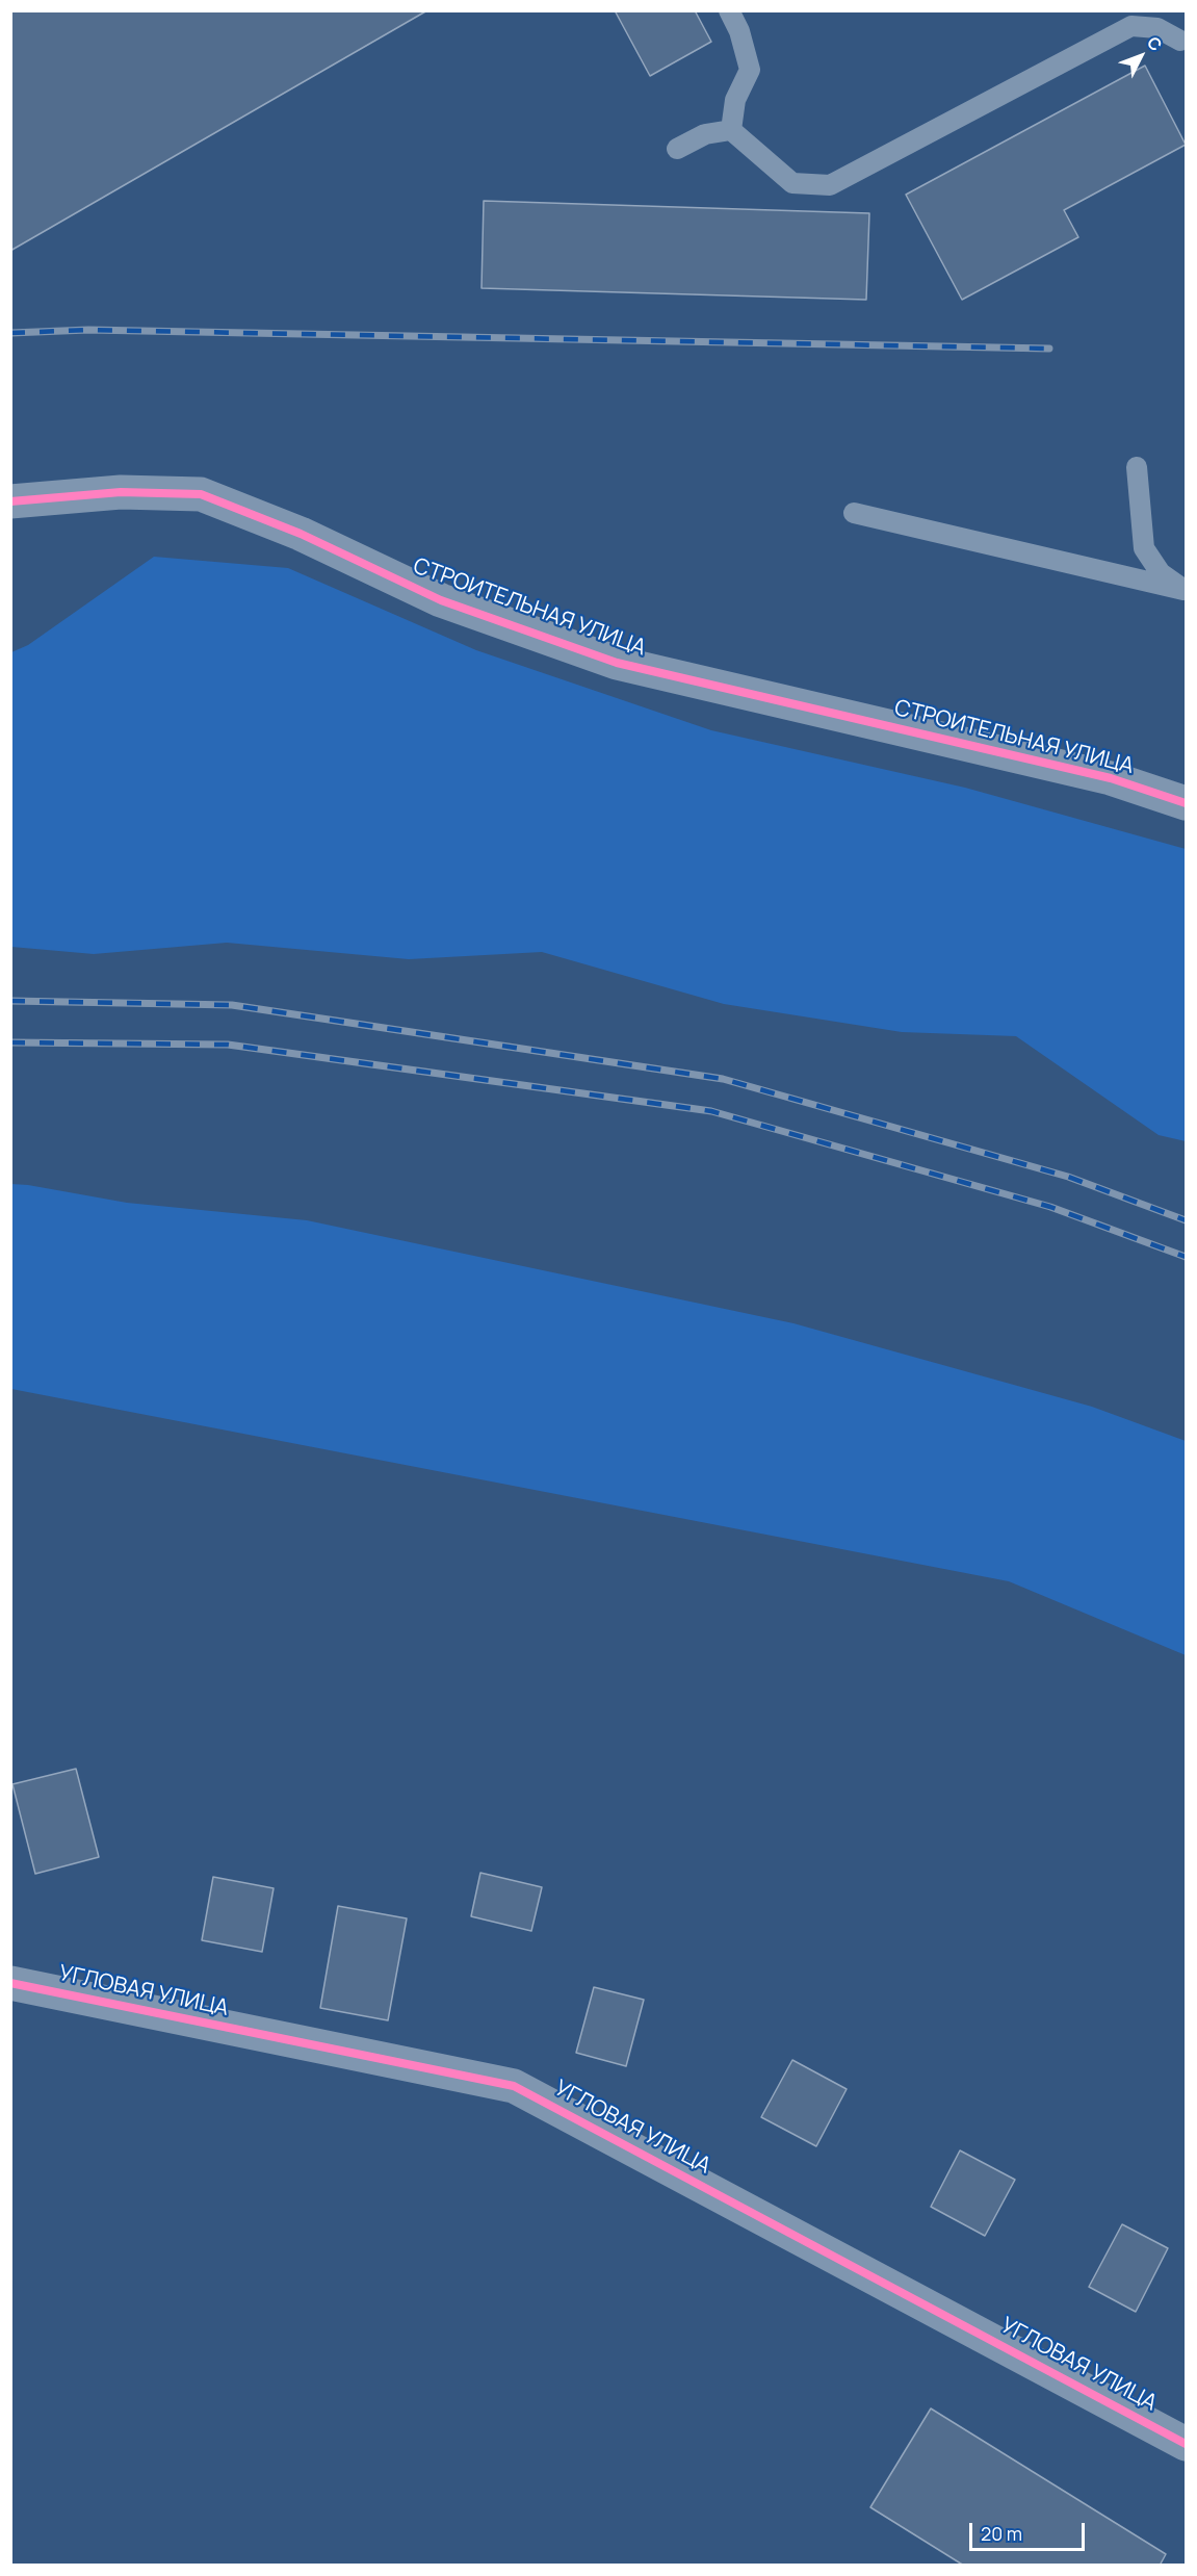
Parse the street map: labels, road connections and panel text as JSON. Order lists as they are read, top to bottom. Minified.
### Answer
{"streets":{"street":["СТРОИТЕЛЬНАЯ УЛИЦА","УГЛОВАЯ УЛИЦА"]},"scale_bar":"20 m","north":"top right"}
